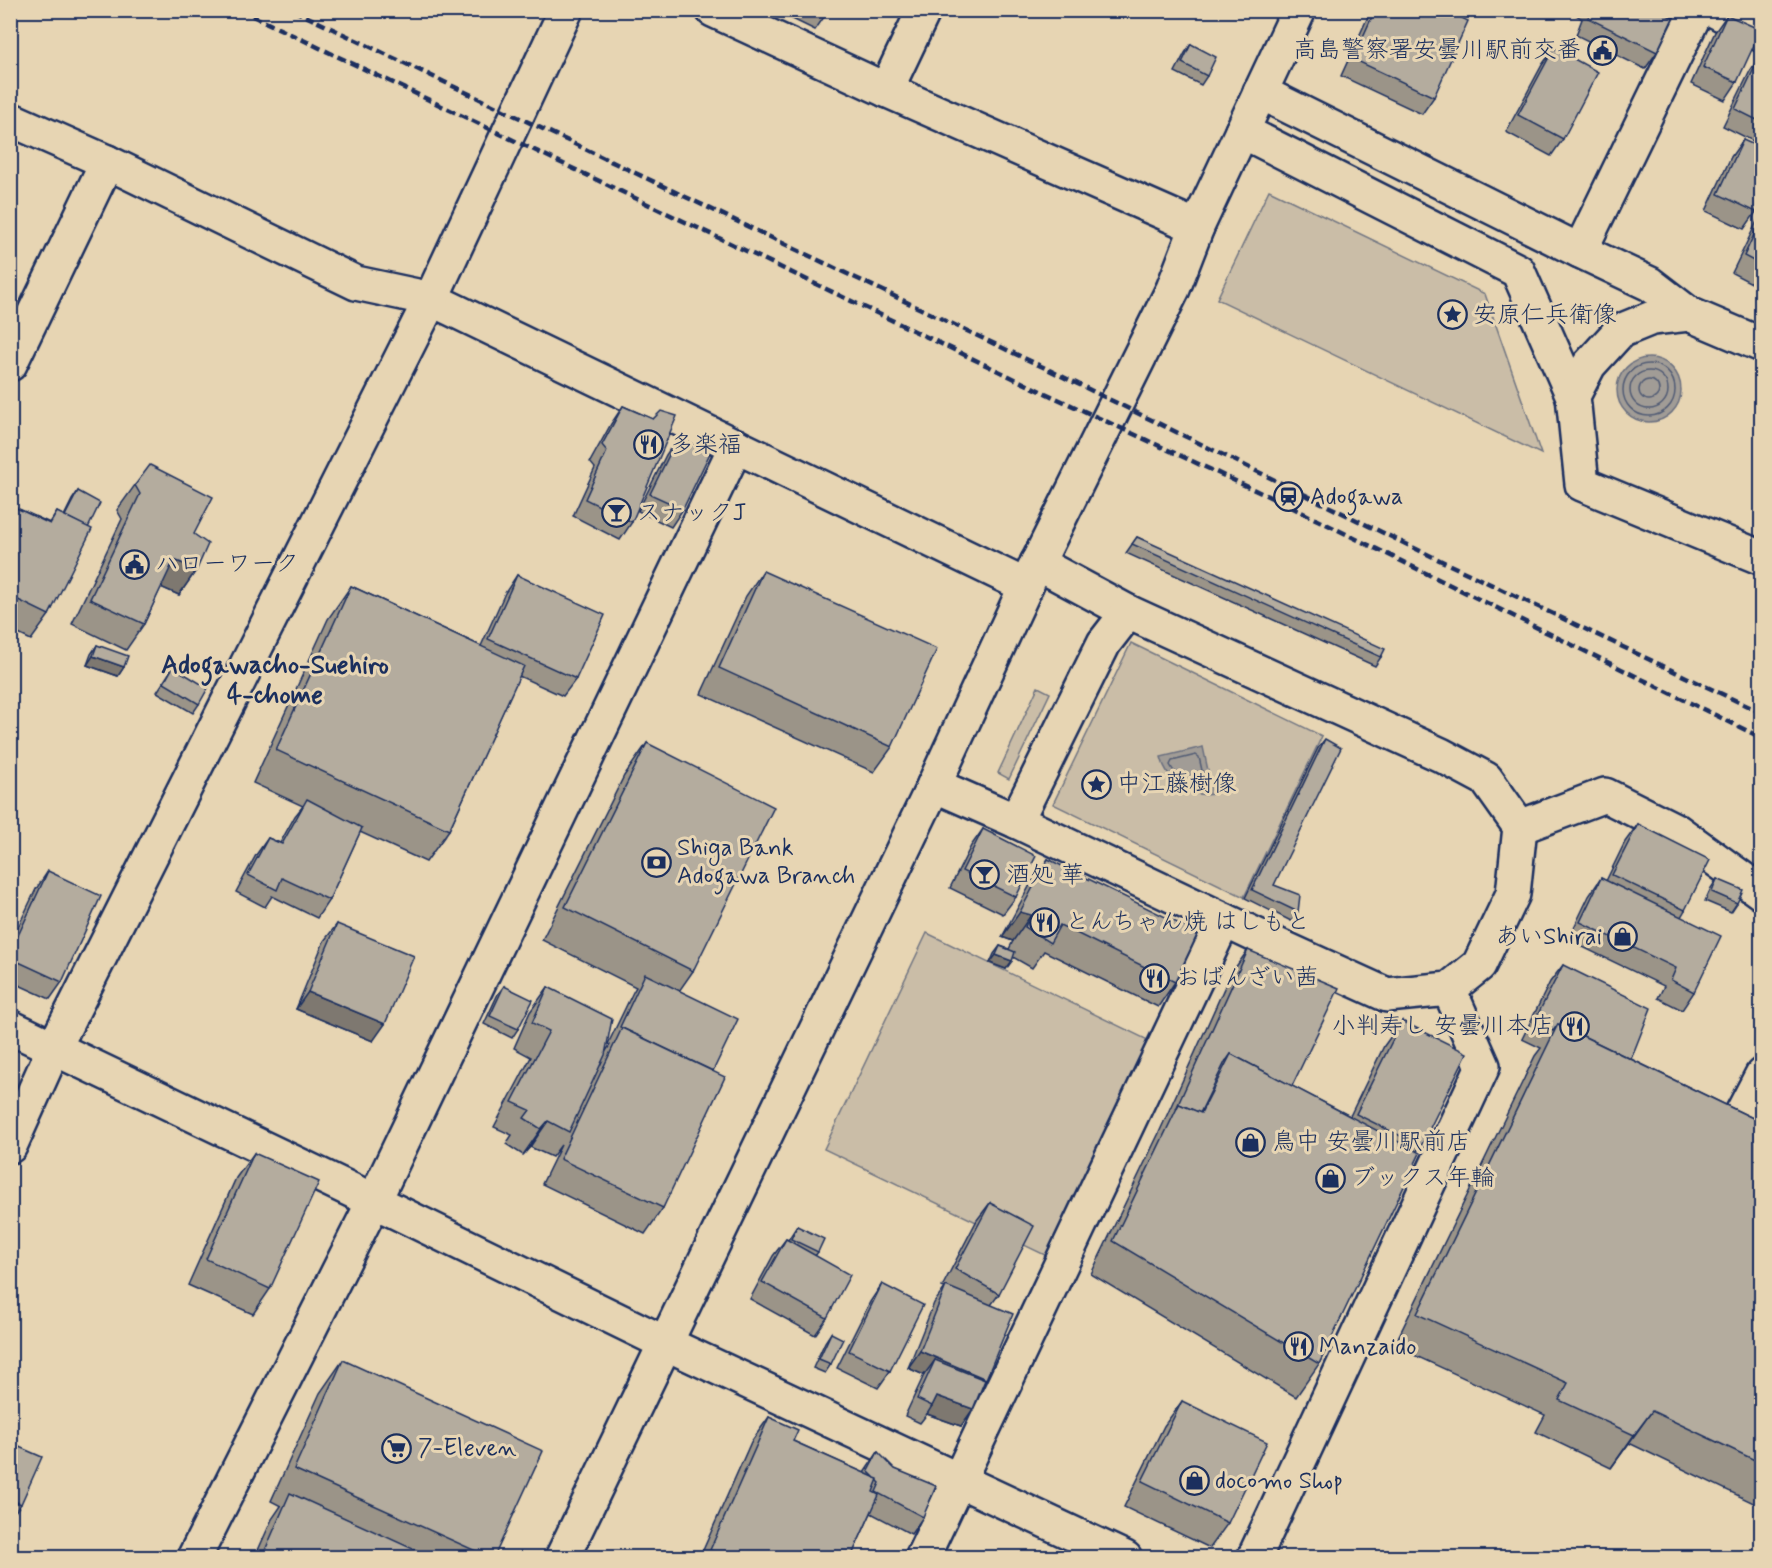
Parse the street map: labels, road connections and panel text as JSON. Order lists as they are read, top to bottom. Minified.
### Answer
{"districts":["Adogawacho-Suehiro 4-chome"],"places":{"public building":["高島警察署安曇川駅前交番","ハローワーク"],"place":["安原仁兵衛像","中江藤樹像"],"restaurant":["多楽福","とんちゃん焼 はしもと","おばんざい茜","小判寿し 安曇川本店","Manzaido"],"station":["Adogawa"],"bar":["スナックJ","酒処 華"],"bank":["Shiga Bank Adogawa Branch"],"shop":["あいShirai","鳥中 安曇川駅前店","ブックス年輪","docomo Shop"],"supermarket":["7-Eleven"]}}
